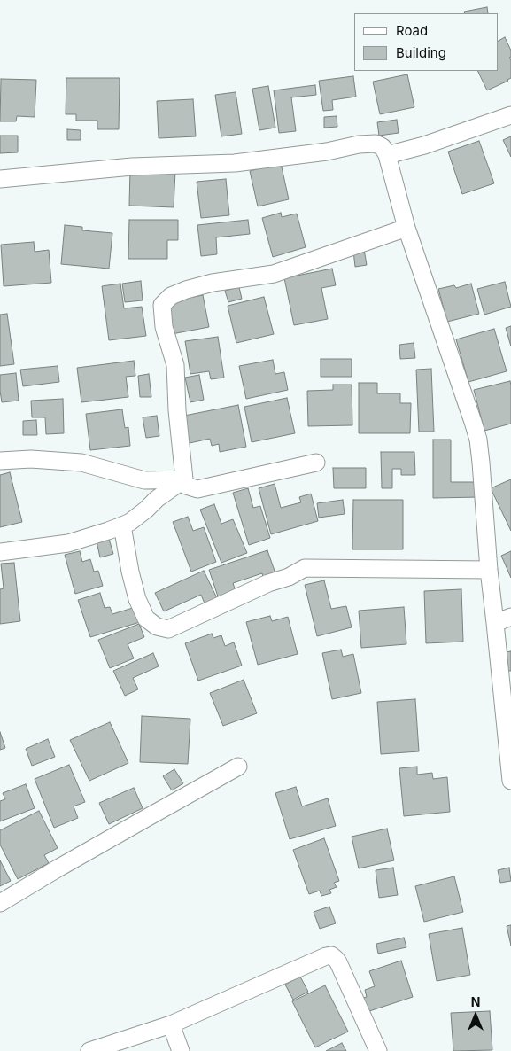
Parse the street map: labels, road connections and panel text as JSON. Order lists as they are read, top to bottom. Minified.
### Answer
{"legend":["Road","Building"],"north":"top"}
